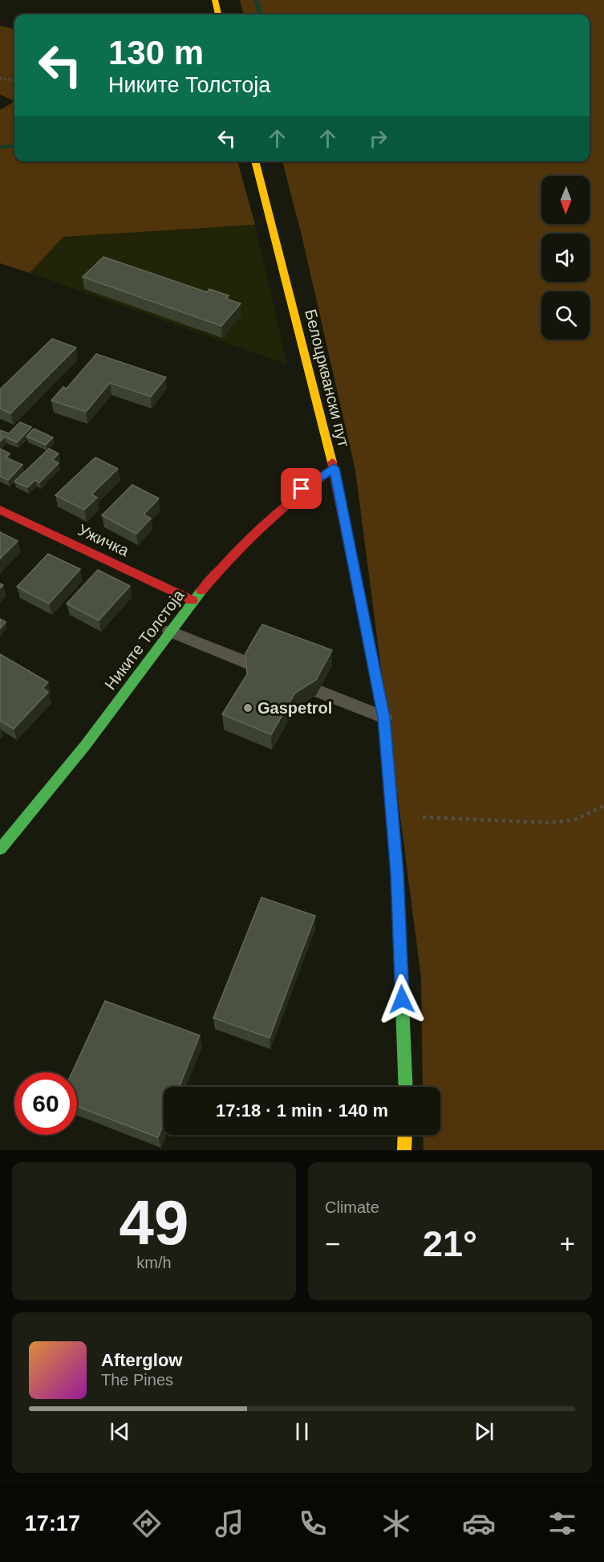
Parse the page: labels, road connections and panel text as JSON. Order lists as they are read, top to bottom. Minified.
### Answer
{"streets":{"main road":["Белоцрквански пут","Ужичка","Никите Толстоја"]},"crossings":[["Белоцрквански пут","Никите Толстоја"],["Ужичка","Никите Толстоја"]],"places":["Gaspetrol"],"north":"bottom","page":{"turn":["130 m","Никите Толстоја"],"limit":"60","trip":"17:18 · 1 min · 140 m","tile":[["49","km/h"],"Climate"],"heat":["−","21°","+"],"song":["Afterglow","The Pines"],"tabs":"17:17"}}
